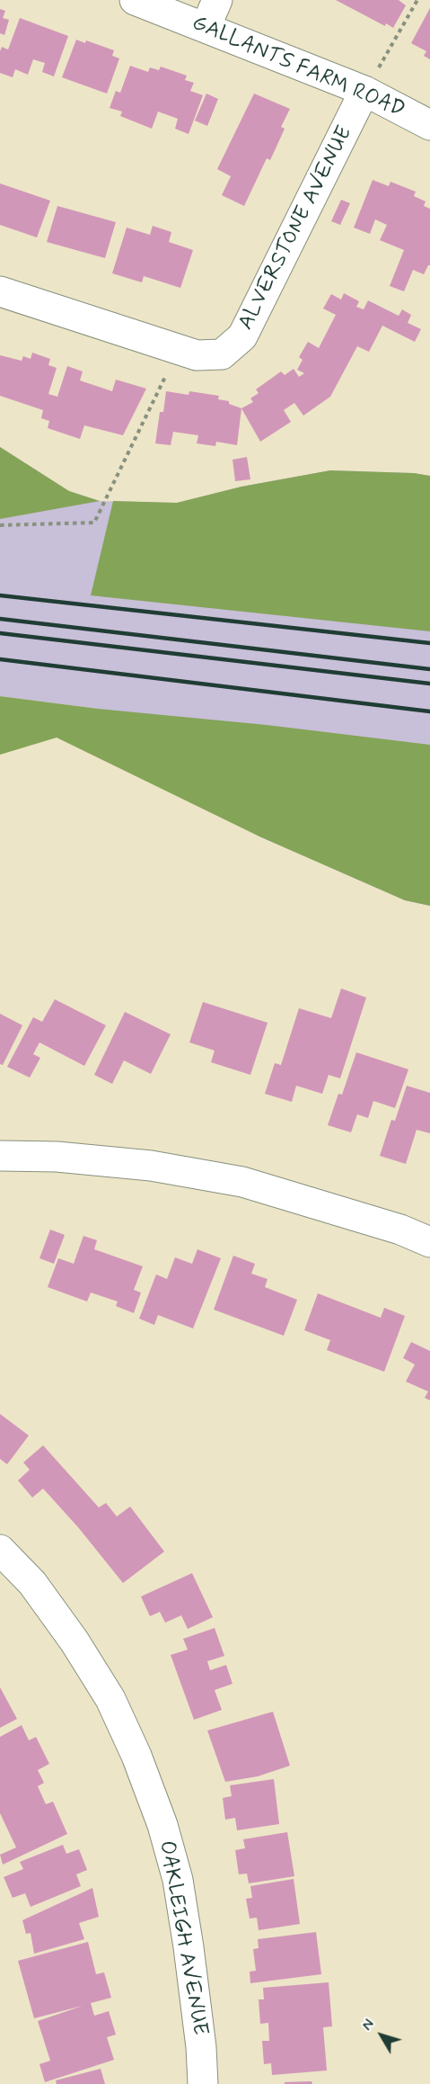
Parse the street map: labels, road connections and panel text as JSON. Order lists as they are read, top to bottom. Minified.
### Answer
{"streets":{"street":["GALLANTS FARM ROAD","ALVERSTONE AVENUE","OAKLEIGH AVENUE"]},"crossings":[["GALLANTS FARM ROAD","ALVERSTONE AVENUE"]],"north":"top left"}
